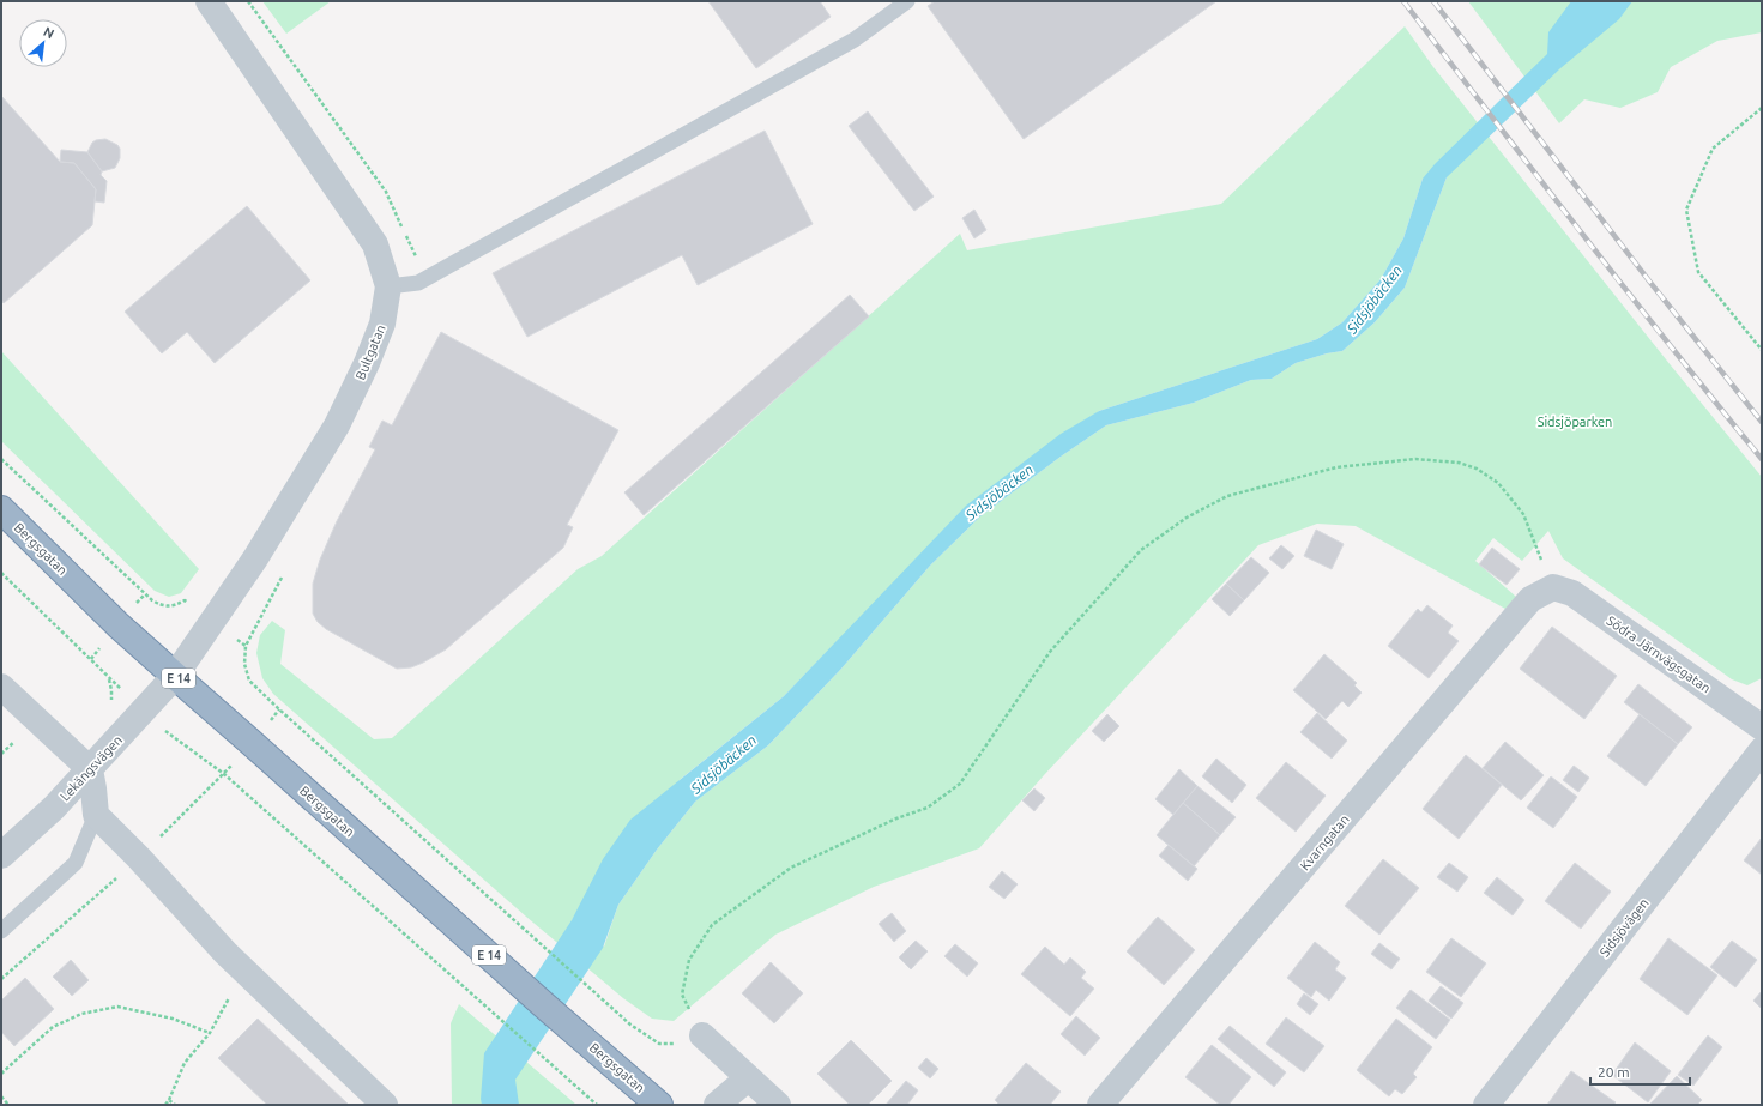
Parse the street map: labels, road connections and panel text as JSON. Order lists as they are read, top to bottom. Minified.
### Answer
{"streets":{"highway":["Bergsgatan","E 14"],"street":["Bultgatan","Södra Järnvägsgatan","Lekängsvägen","Kvarngatan","Sidsjövägen"]},"crossings":[["Bultgatan","Bergsgatan"],["Bultgatan","Lekängsvägen"],["Bergsgatan","Lekängsvägen"],["Södra Järnvägsgatan","Kvarngatan"]],"water":["Sidsjöbäcken"],"parks":["Sidsjöparken"],"scale_bar":"20 m","north":"top right"}
